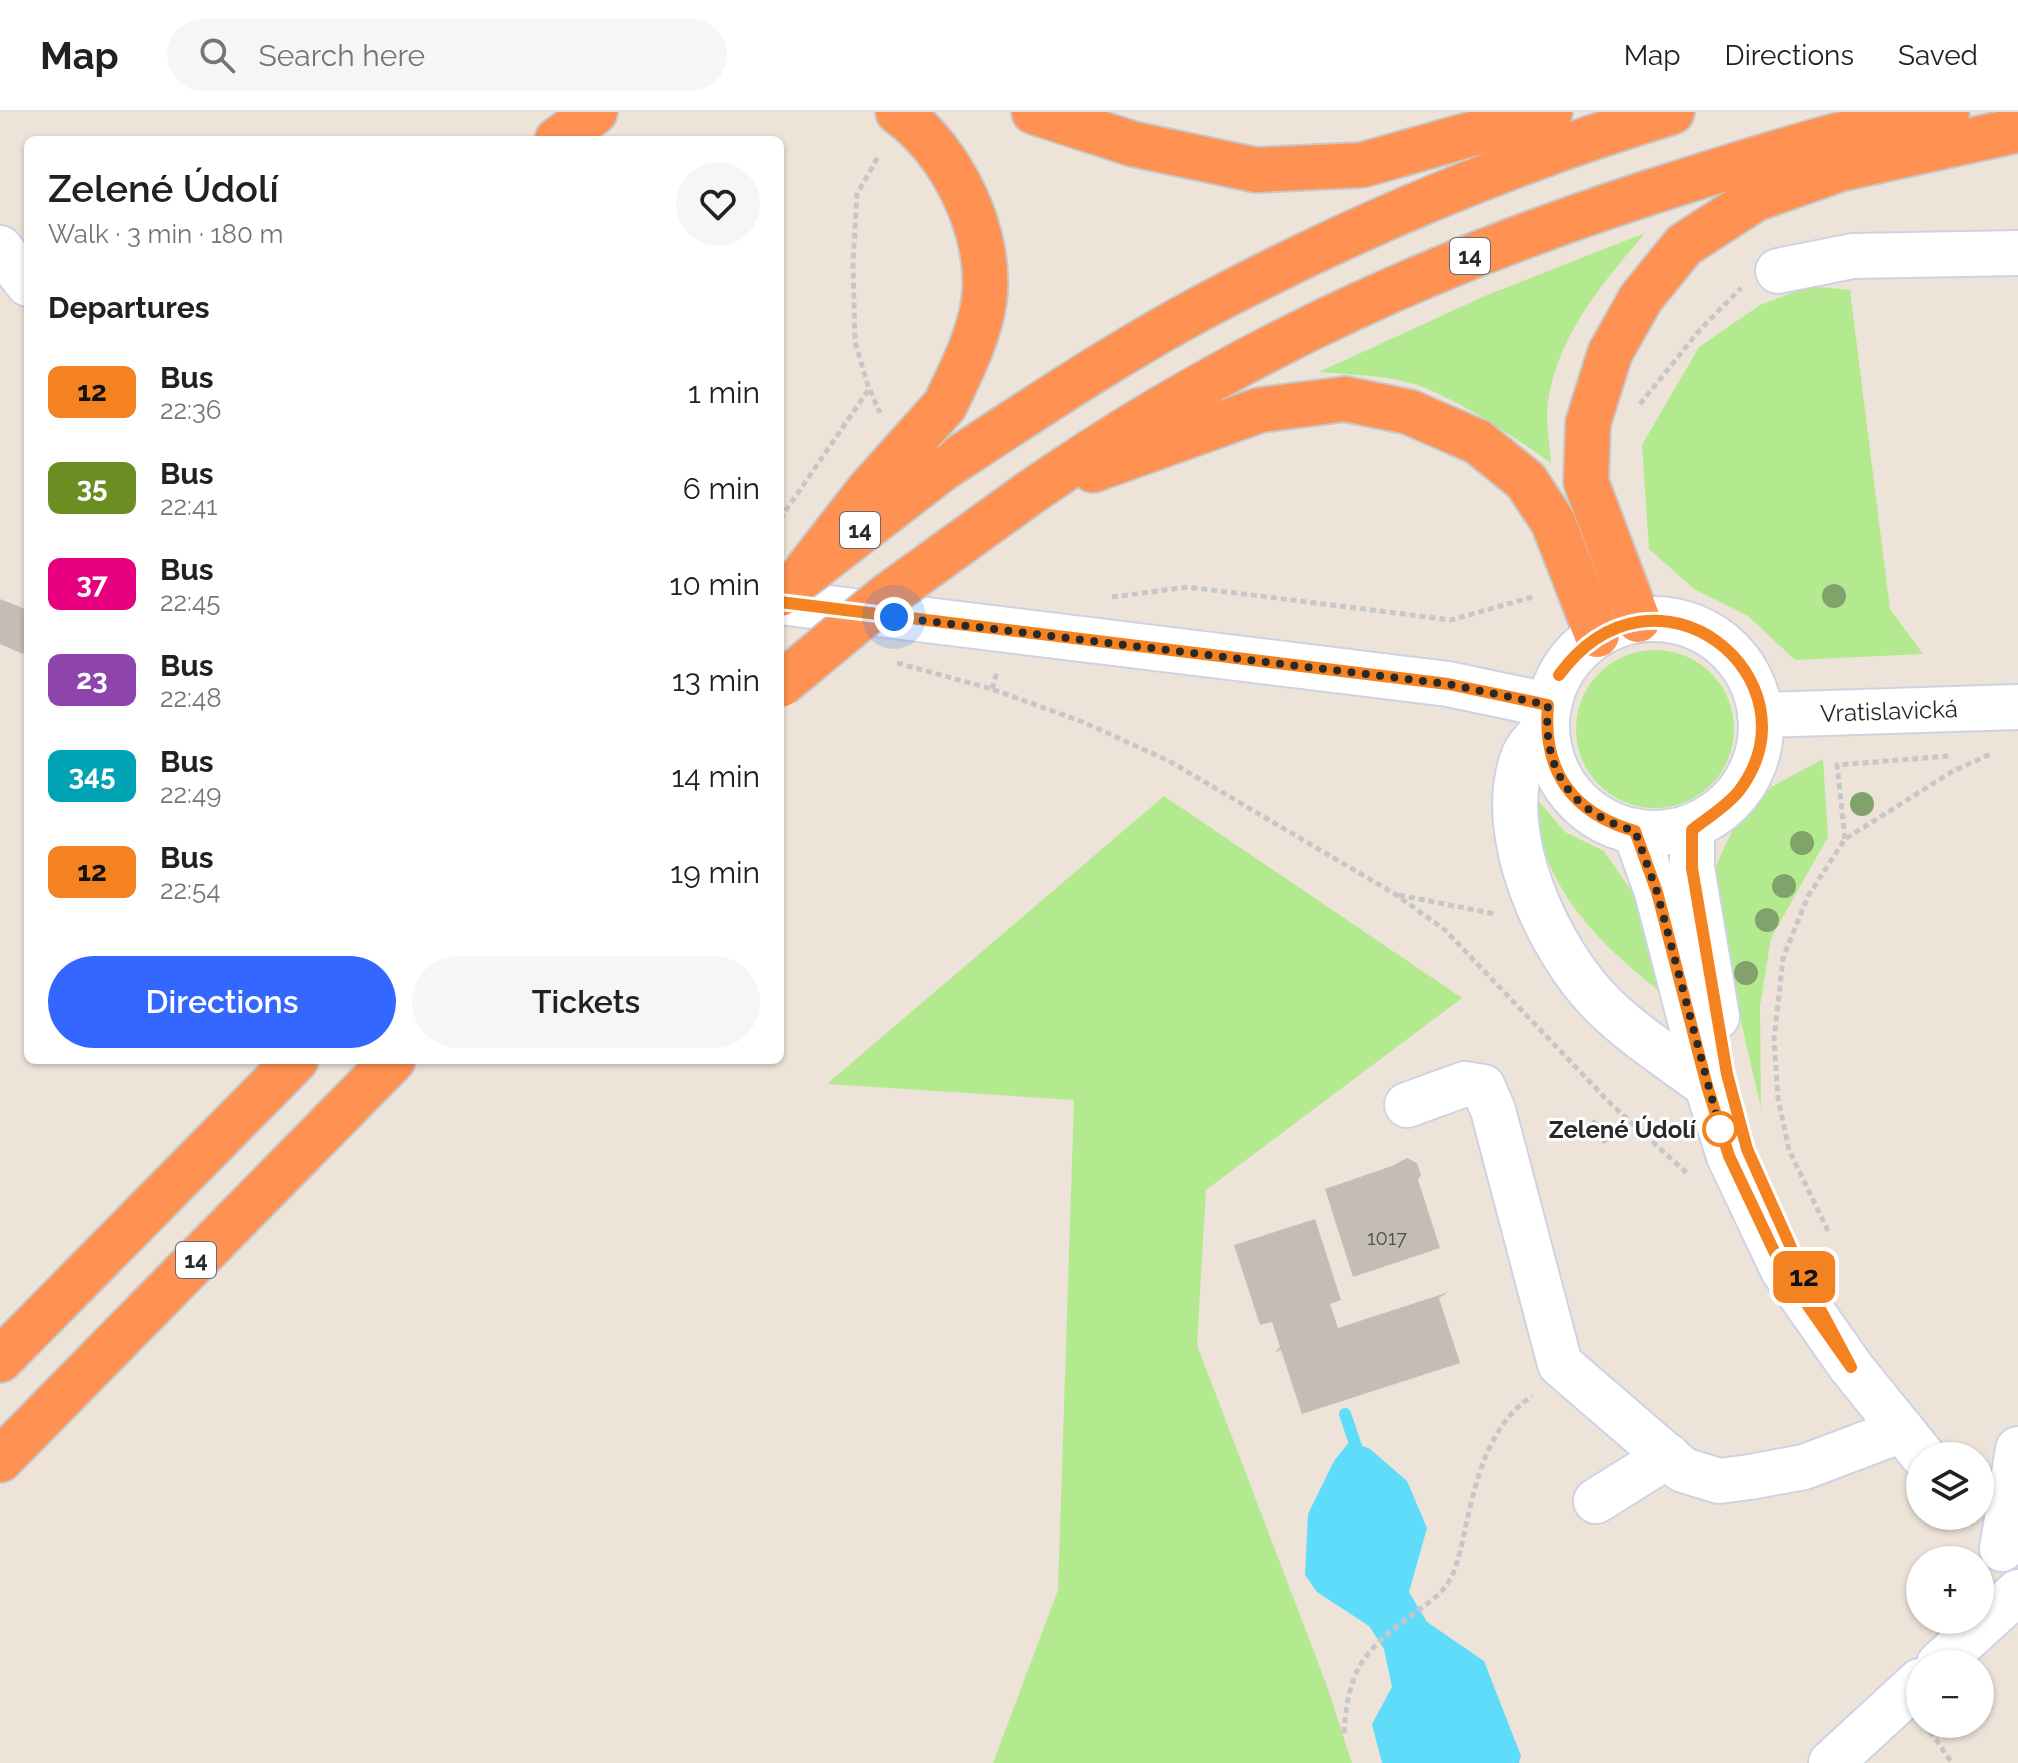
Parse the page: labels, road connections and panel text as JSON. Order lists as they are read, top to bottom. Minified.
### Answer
{"streets":{"highway":["14"],"street":["Vratislavická"]},"places":["Zelené Údolí"],"lines":["bus line 12"],"house_numbers":["1017"],"page":{"header":"Map","search":"Search here","nav":["Map","Directions","Saved"],"on_map":"12","heading":[["Zelené Údolí","Walk · 3 min · 180 m"],"Departures"],"list":[{"mark":"12","name":"Bus","note":"22:36","value":"1 min"},{"mark":"35","name":"Bus","note":"22:41","value":"6 min"},{"mark":"37","name":"Bus","note":"22:45","value":"10 min"},{"mark":"23","name":"Bus","note":"22:48","value":"13 min"},{"mark":"345","name":"Bus","note":"22:49","value":"14 min"},{"mark":"12","name":"Bus","note":"22:54","value":"19 min"}],"buttons":["Directions","Tickets"],"map_buttons":["+","−"]}}
